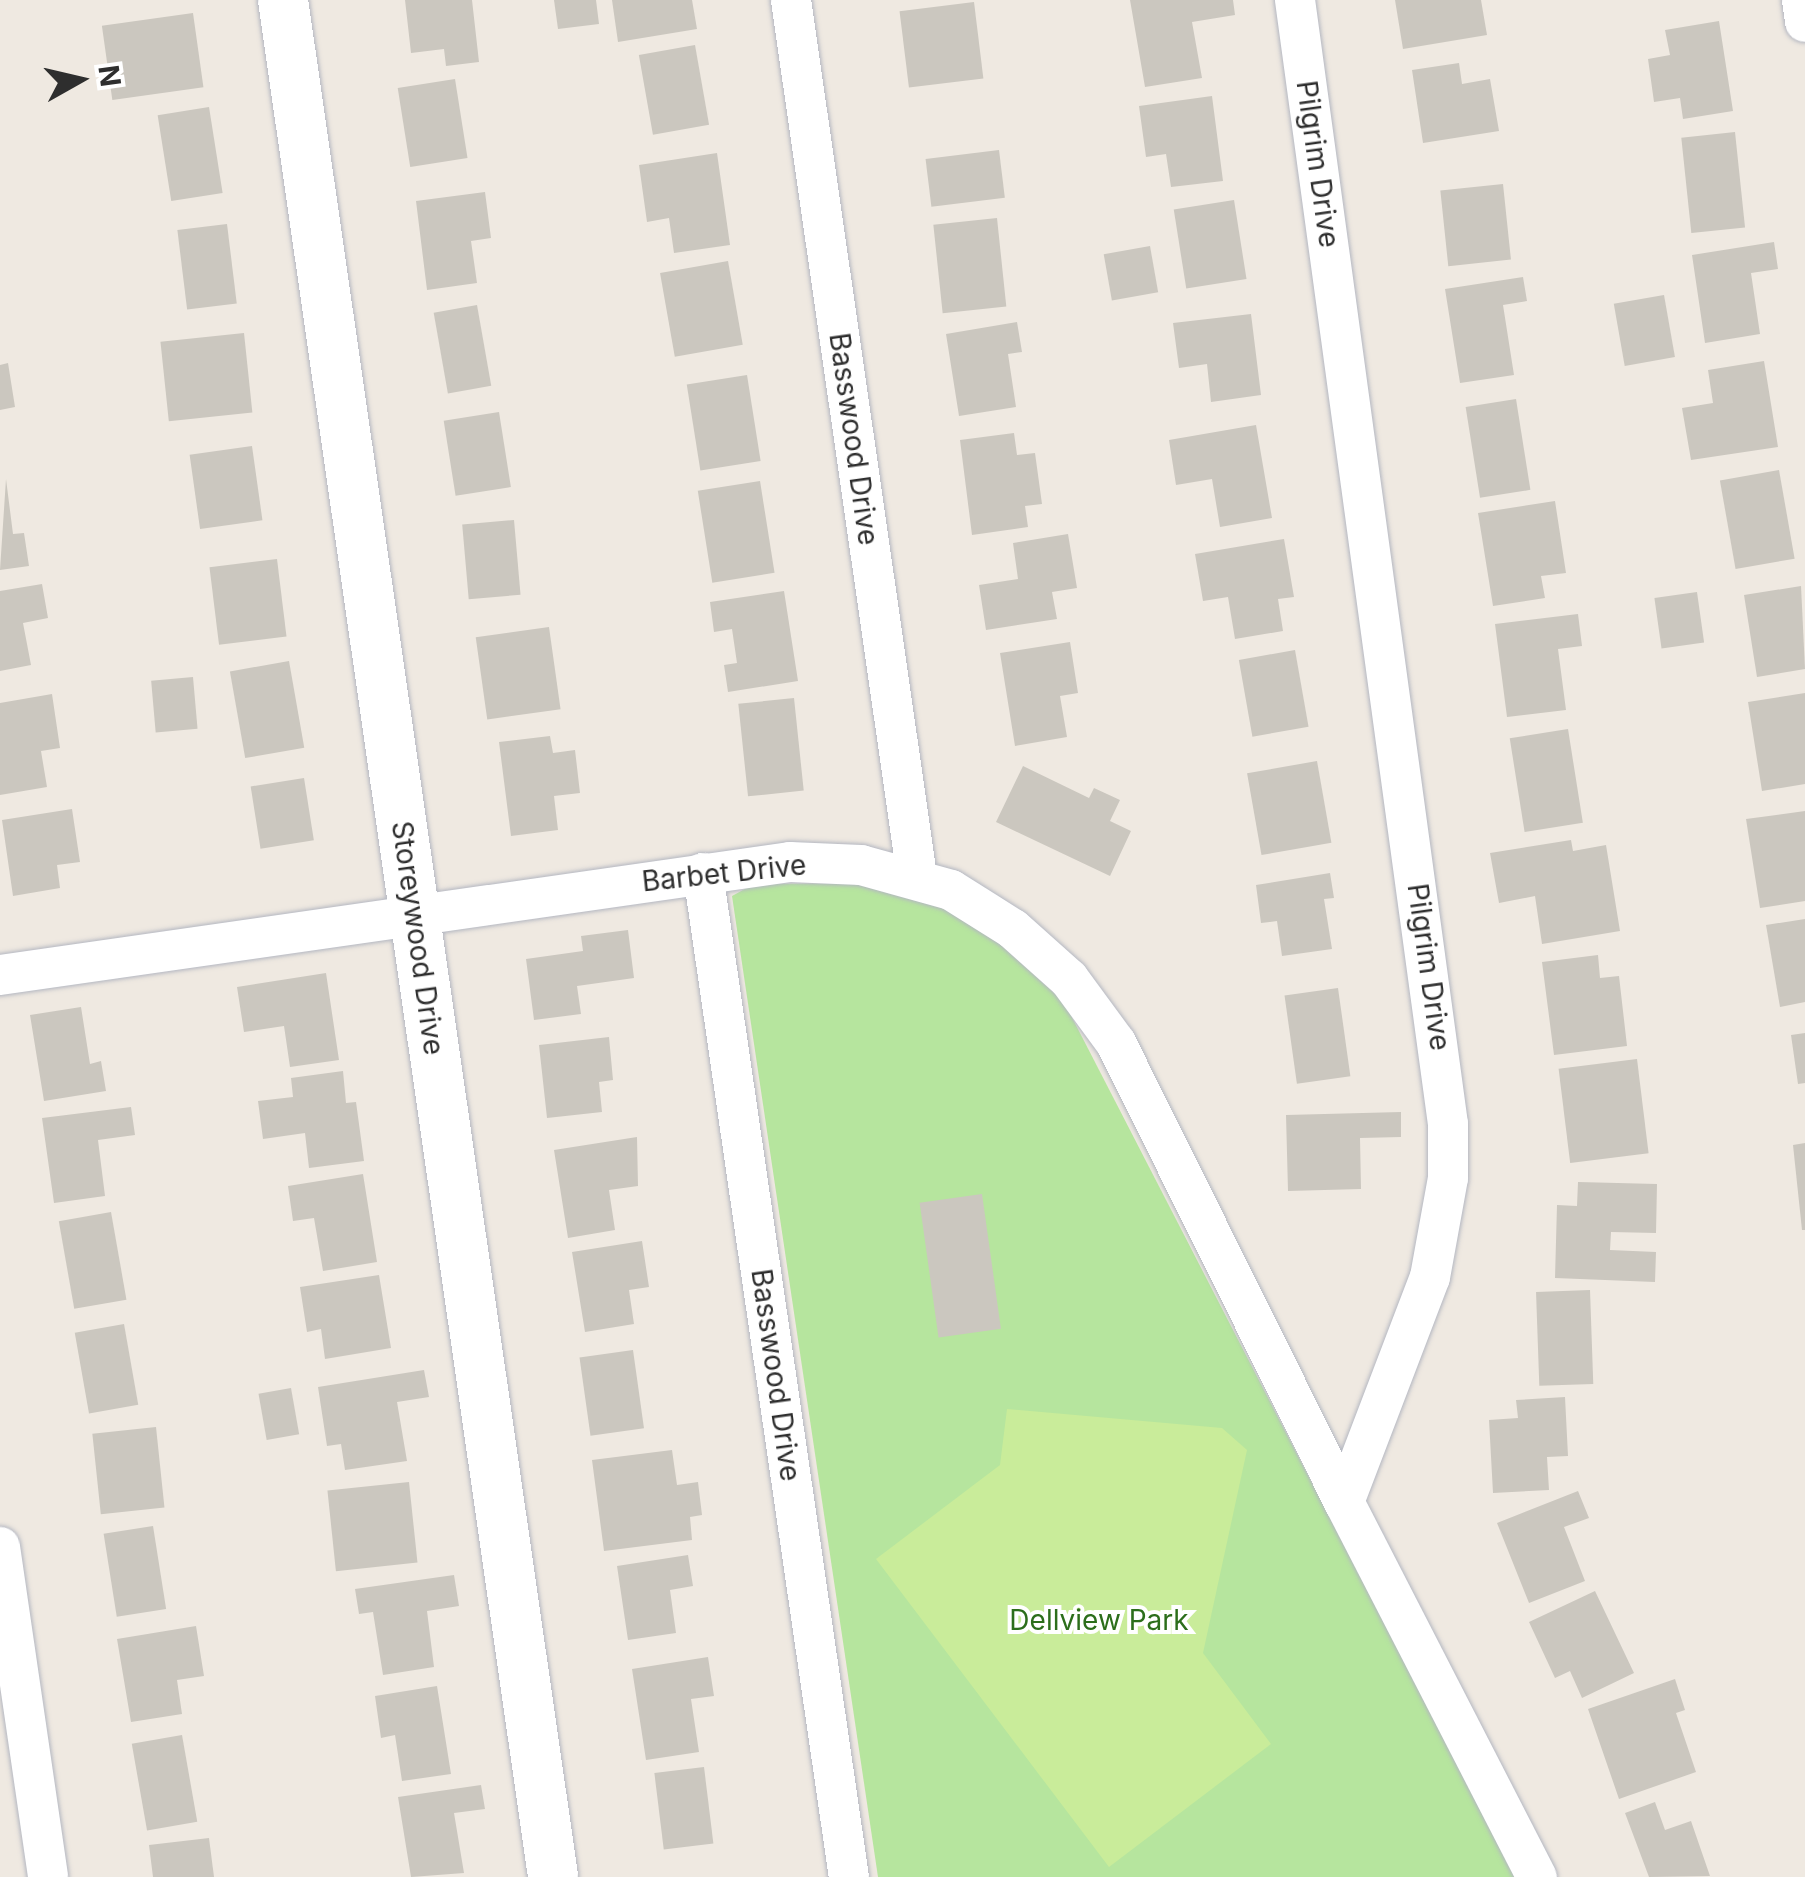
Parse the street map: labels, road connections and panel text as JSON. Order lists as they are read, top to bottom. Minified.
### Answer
{"streets":{"street":["Pilgrim Drive","Basswood Drive","Barbet Drive","Storeywood Drive"]},"crossings":[["Pilgrim Drive","Barbet Drive"],["Basswood Drive","Barbet Drive"],["Barbet Drive","Storeywood Drive"]],"parks":["Dellview Park"],"north":"right"}
